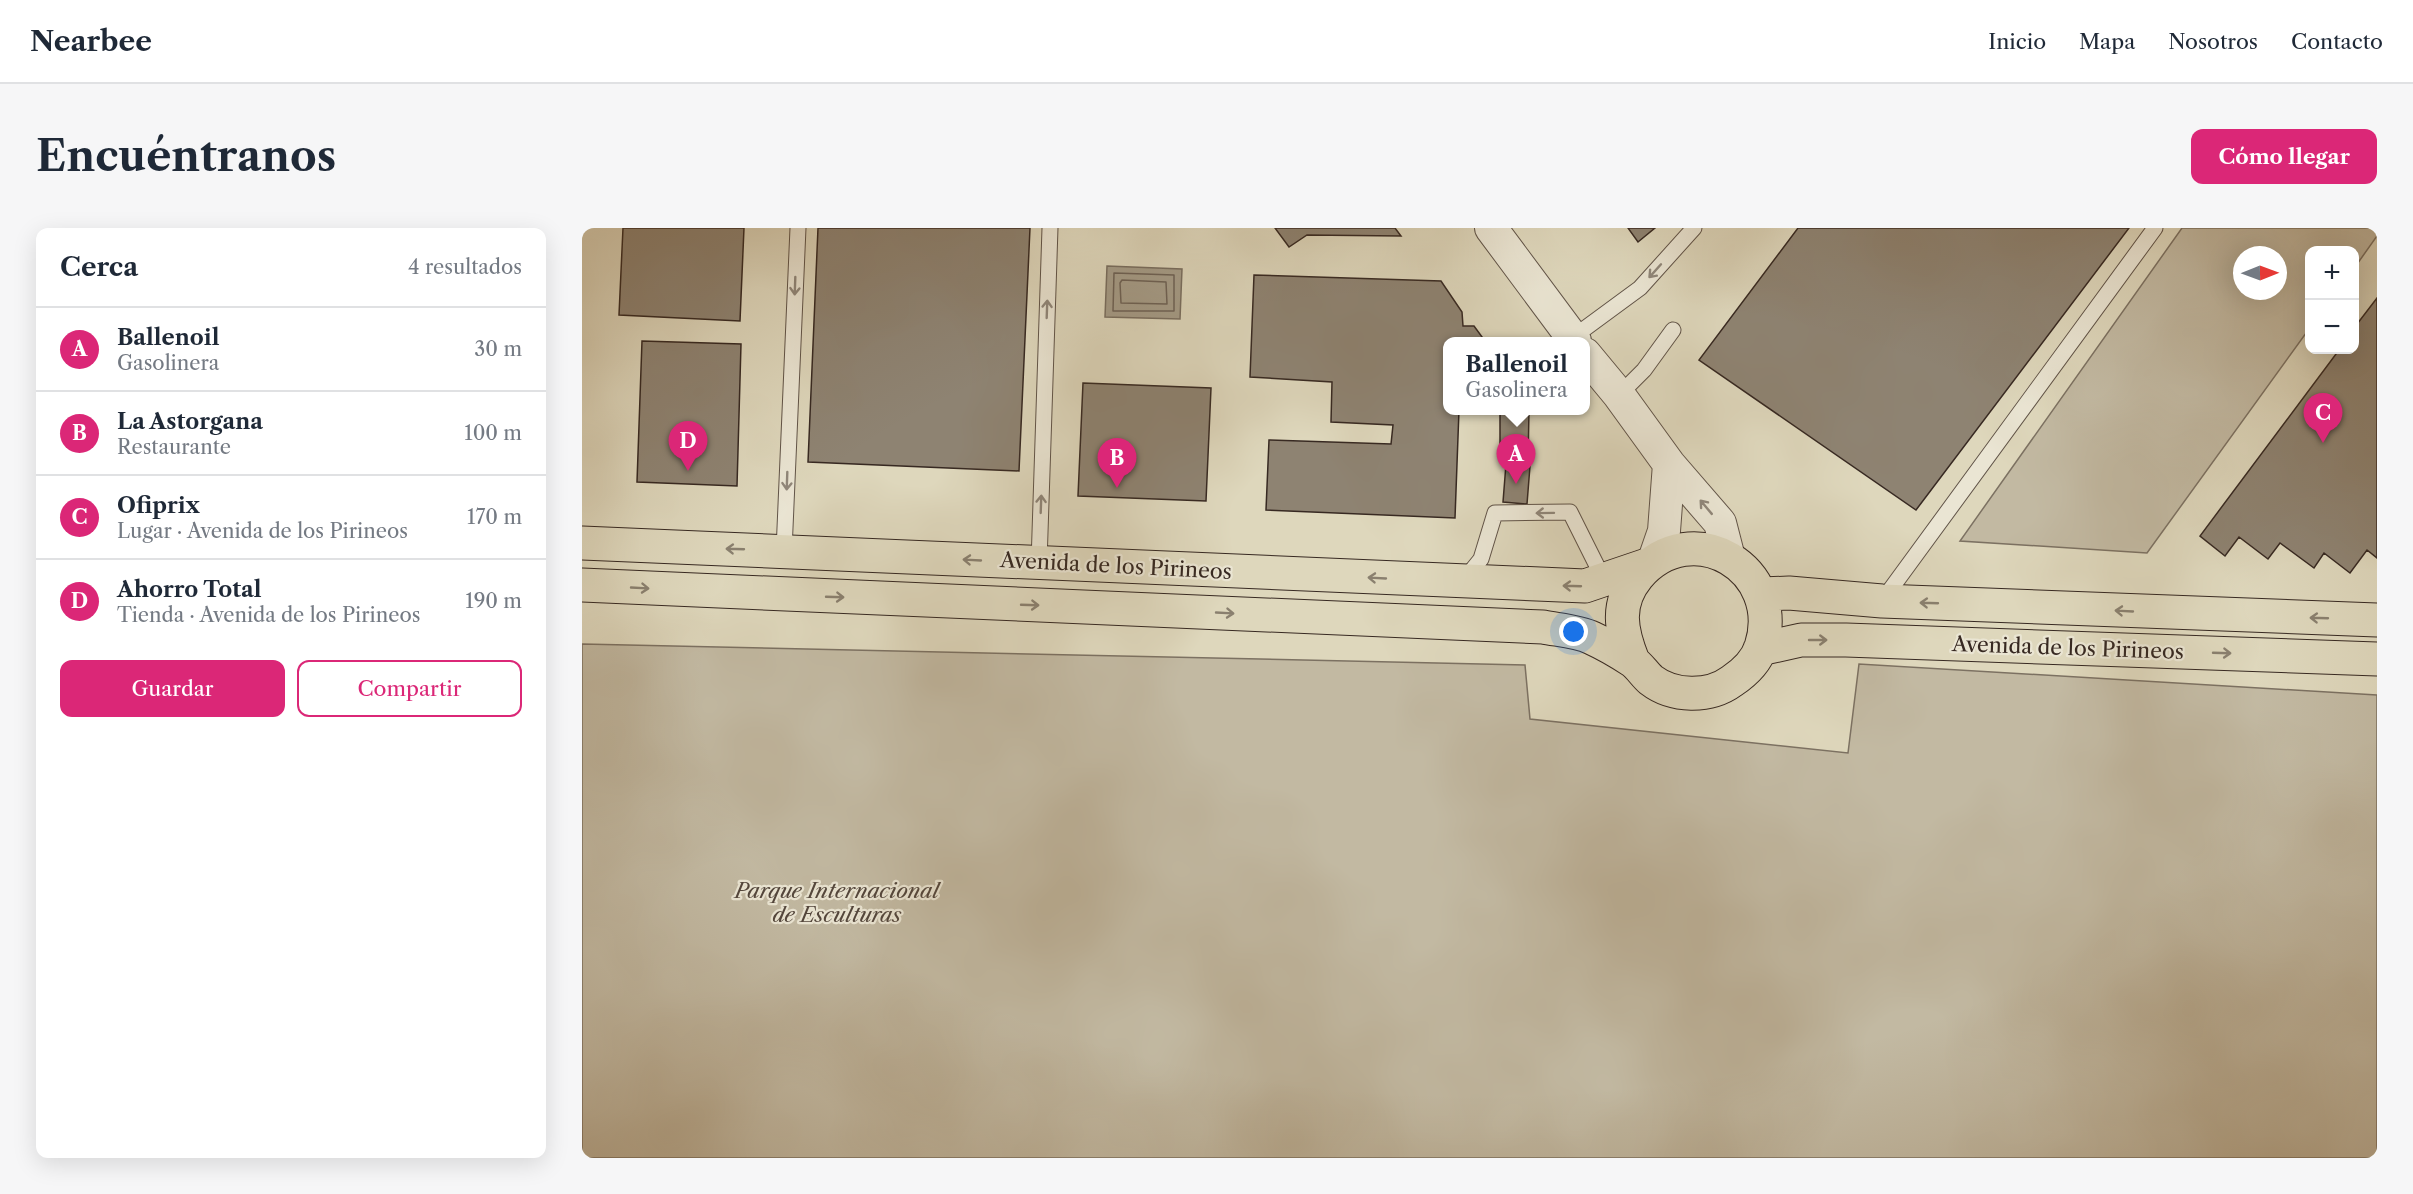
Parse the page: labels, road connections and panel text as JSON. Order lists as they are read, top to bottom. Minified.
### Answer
{"streets":{"main road":["Avenida de los Pirineos"]},"parks":["Parque Internacional de Esculturas"],"north":"right","page":{"header":"Nearbee","nav":["Inicio","Mapa","Nosotros","Contacto"],"buttons":["Cómo llegar",["Guardar","Compartir"]],"title":"Encuéntranos","heading":["Cerca","4 resultados"],"map_buttons":["+","−"],"list":[{"mark":"A","name":"Ballenoil","note":"Gasolinera","value":"30 m"},{"mark":"B","name":"La Astorgana","note":"Restaurante","value":"100 m"},{"mark":"C","name":"Ofiprix","note":"Lugar · Avenida de los Pirineos","value":"170 m"},{"mark":"D","name":"Ahorro Total","note":"Tienda · Avenida de los Pirineos","value":"190 m"}],"popup":["Ballenoil","Gasolinera"],"pins":["C","D","A","B"]}}
